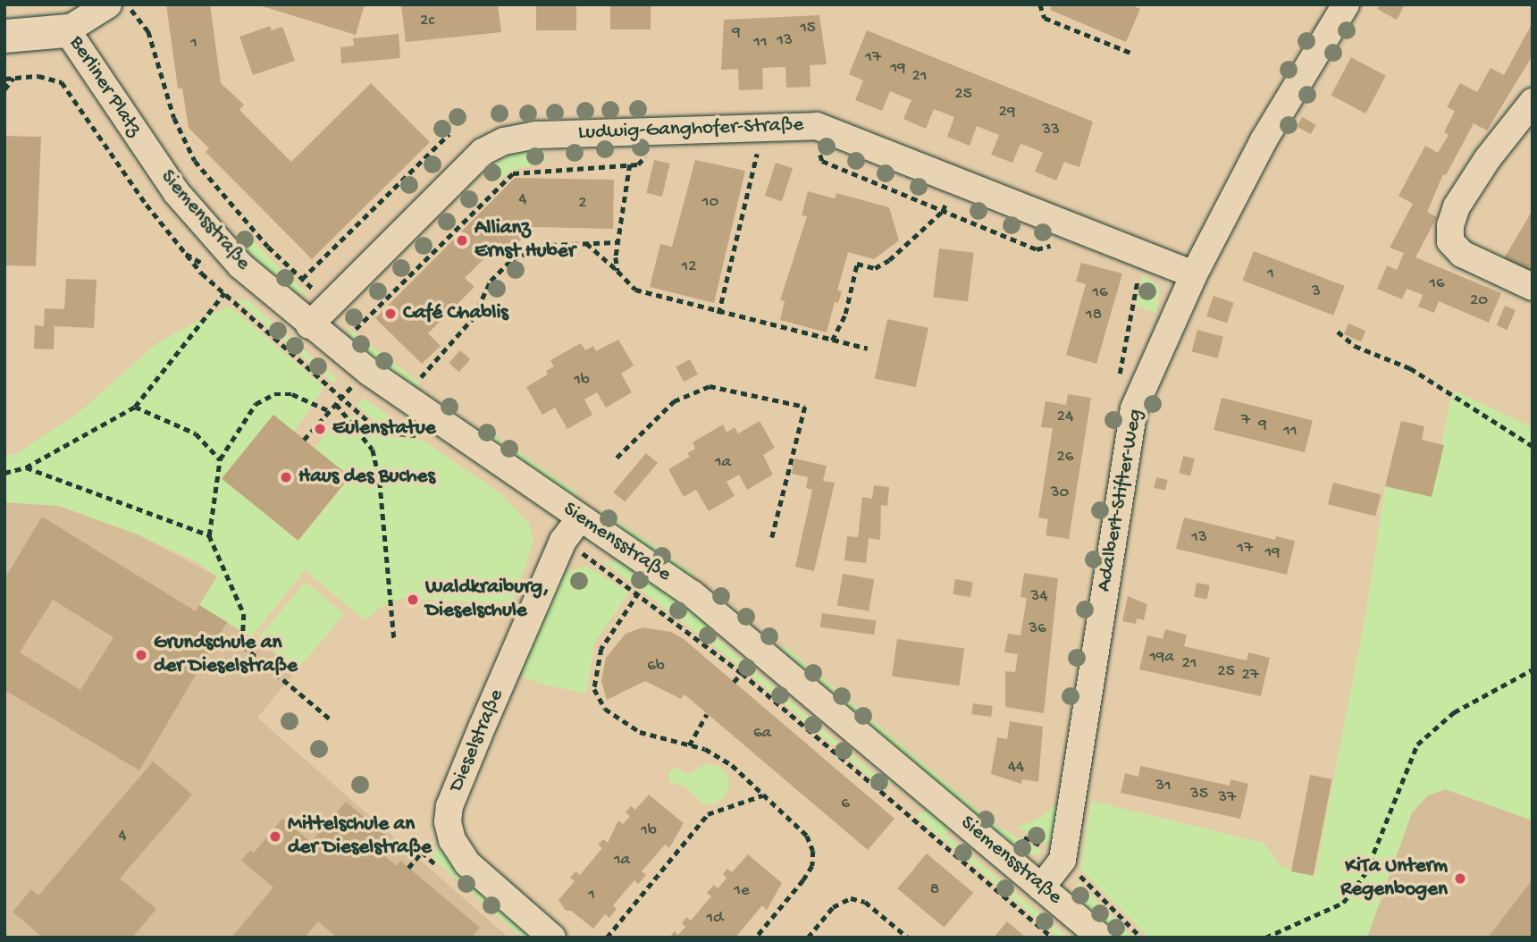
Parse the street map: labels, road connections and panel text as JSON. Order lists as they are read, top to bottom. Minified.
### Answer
{"streets":{"street":["Berliner Platz","Ludwig-Ganghofer-Straße","Siemensstraße","Adalbert-Stifter-Weg","Dieselstraße"]},"crossings":[["Berliner Platz","Siemensstraße"],["Ludwig-Ganghofer-Straße","Siemensstraße"],["Ludwig-Ganghofer-Straße","Adalbert-Stifter-Weg"],["Siemensstraße","Adalbert-Stifter-Weg"],["Siemensstraße","Dieselstraße"]],"places":["Allianz Ernst Huber","Café Chablis","Eulenstatue","Haus des Buches","Waldkraiburg, Dieselschule","Grundschule an der Dieselstraße","Mittelschule an der Dieselstraße","KiTa Unterm Regenbogen"],"house_numbers":["2c","15","9","13","11","1","17","19","21","25","29","33","4","10","2","12","1","16","3","16","20","18","1b","24","7","9","11","26","1a","30","13","17","19","34","36","19a","21","6b","25","27","6a","44","31","35","37","6","1b","4","1a","8","1e","1","1d"]}
